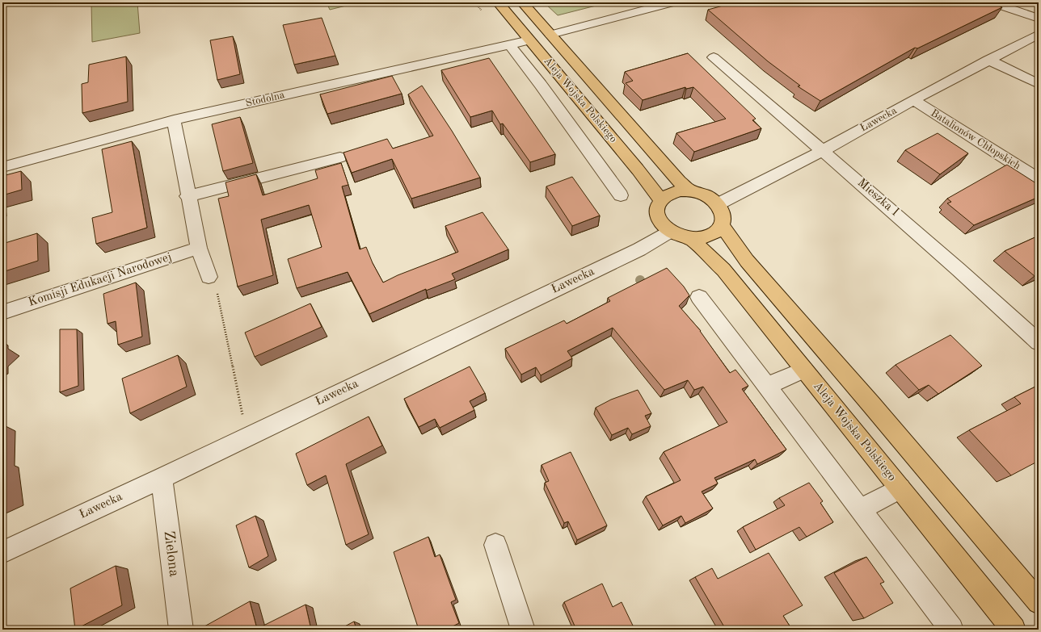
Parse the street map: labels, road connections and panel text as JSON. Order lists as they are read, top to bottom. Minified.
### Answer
{"streets":{"main road":["Aleja Wojska Polskiego"],"street":["Stodolna","Ławecka","Batalionów Chłopskich","Mieszka I","Komisji Edukacji Narodowej","Zielona"]},"crossings":[["Stodolna","Aleja Wojska Polskiego"],["Aleja Wojska Polskiego","Ławecka"],["Ławecka","Batalionów Chłopskich"],["Ławecka","Mieszka I"],["Ławecka","Zielona"]]}
